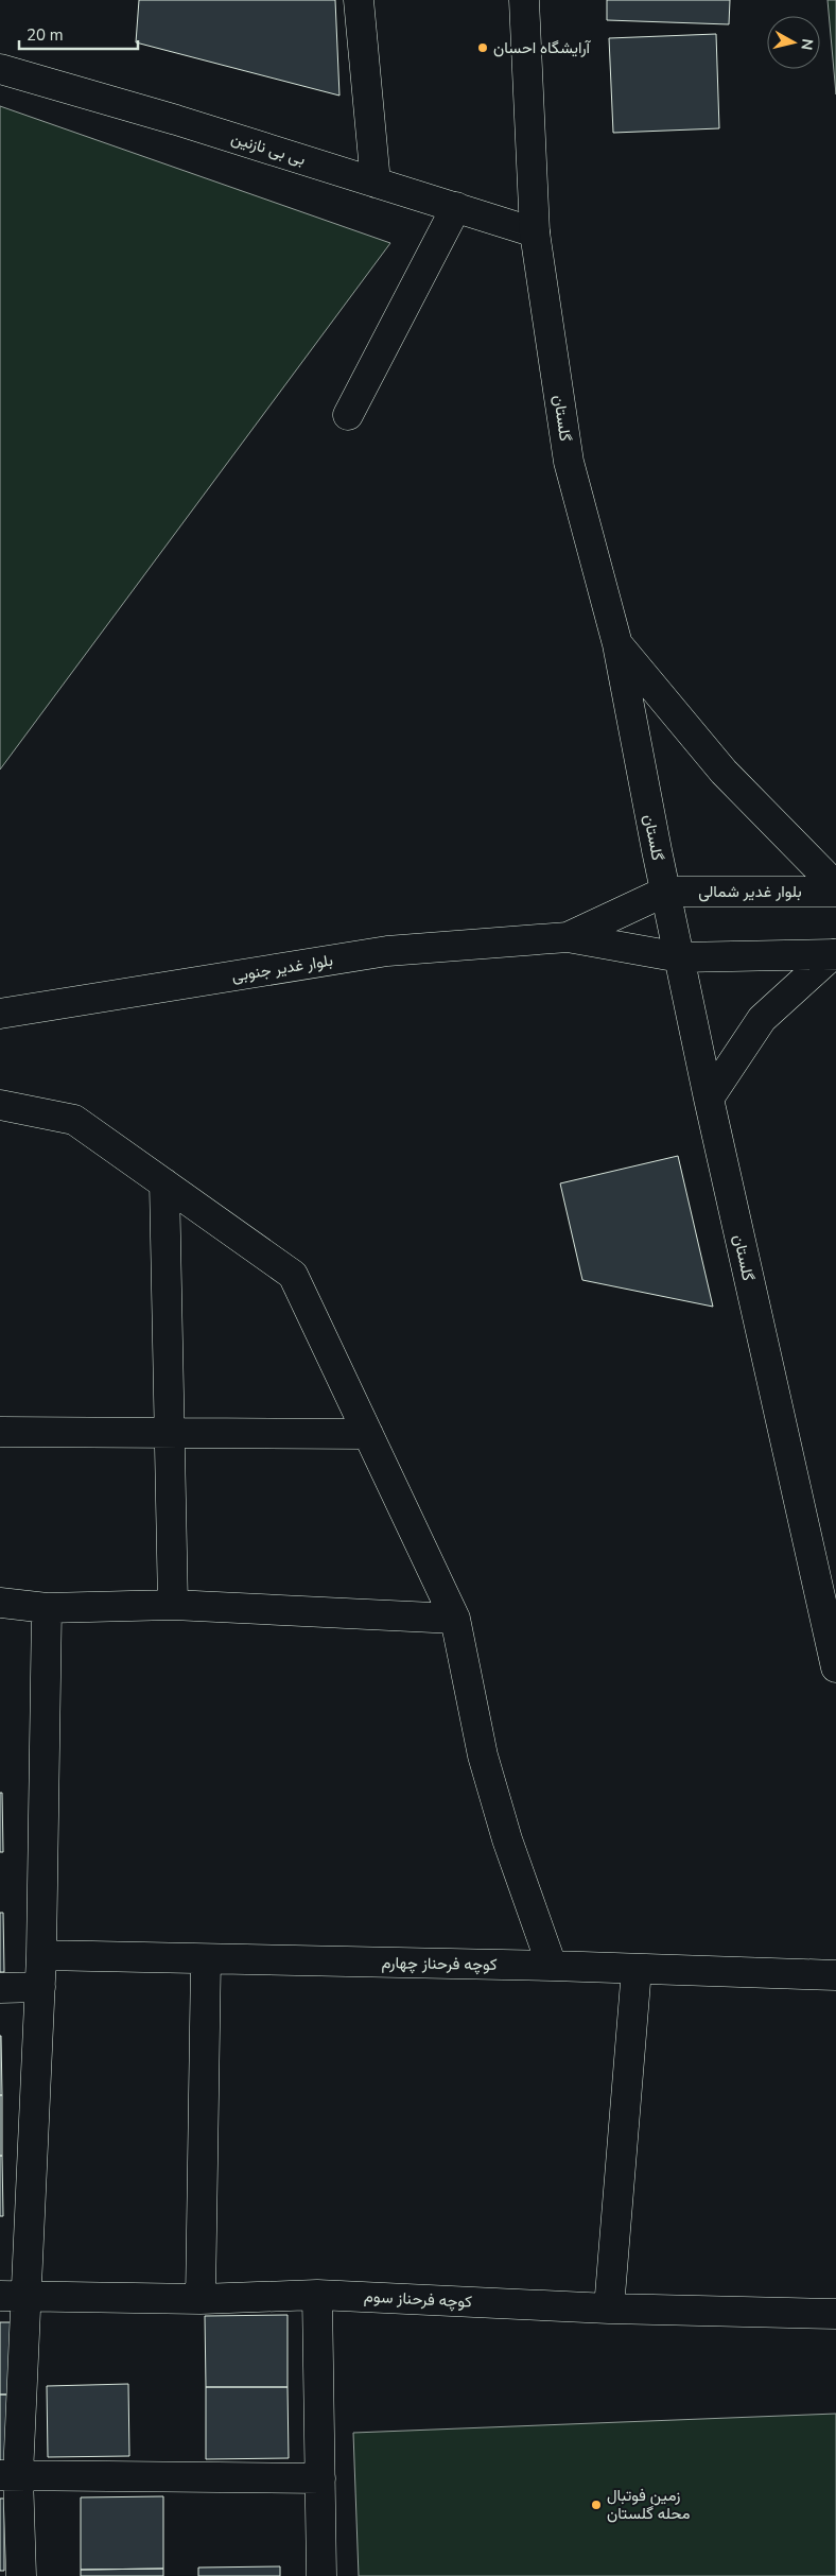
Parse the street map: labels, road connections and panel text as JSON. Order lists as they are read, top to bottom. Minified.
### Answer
{"streets":{"street":["بی بی نازنین","گلستان","بلوار غدیر شمالی","بلوار غدیر جنوبی","کوچه فرحناز چهارم","کوچه فرحناز سوم"]},"crossings":[["بی بی نازنین","گلستان"],["گلستان","بلوار غدیر شمالی"],["گلستان","بلوار غدیر جنوبی"],["بلوار غدیر شمالی","بلوار غدیر جنوبی"]],"places":["آرایشگاه احسان","زمین فوتبال محله گلستان"],"scale_bar":"20 m","north":"right"}
